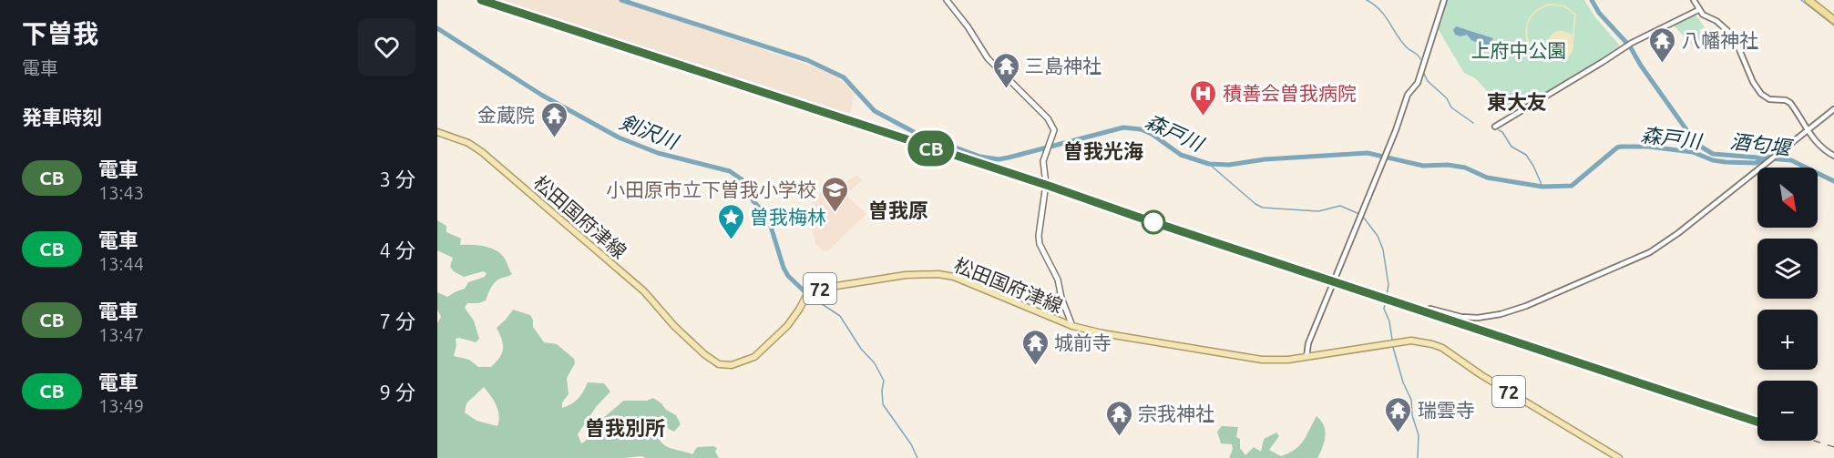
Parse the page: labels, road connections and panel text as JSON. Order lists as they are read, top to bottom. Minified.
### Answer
{"streets":{"main road":["松田国府津線","72"]},"districts":["東大友","曽我光海","曽我原","曽我別所"],"water":["剣沢川","森戸川","酒匂堰"],"parks":["上府中公園"],"places":{"temple":["八幡神社","三島神社","金蔵院","城前寺","瑞雲寺","宗我神社"],"hospital":["積善会曽我病院"],"school or university":["小田原市立下曽我小学校"],"place":["曽我梅林"]},"north":"bottom right","page":{"heading":[["下曽我","電車"],"発車時刻"],"on_map":"CB","list":[{"mark":"CB","name":"電車","note":"13:43","value":"3 分"},{"mark":"CB","name":"電車","note":"13:44","value":"4 分"},{"mark":"CB","name":"電車","note":"13:47","value":"7 分"},{"mark":"CB","name":"電車","note":"13:49","value":"9 分"}],"map_buttons":["+","−"]}}
